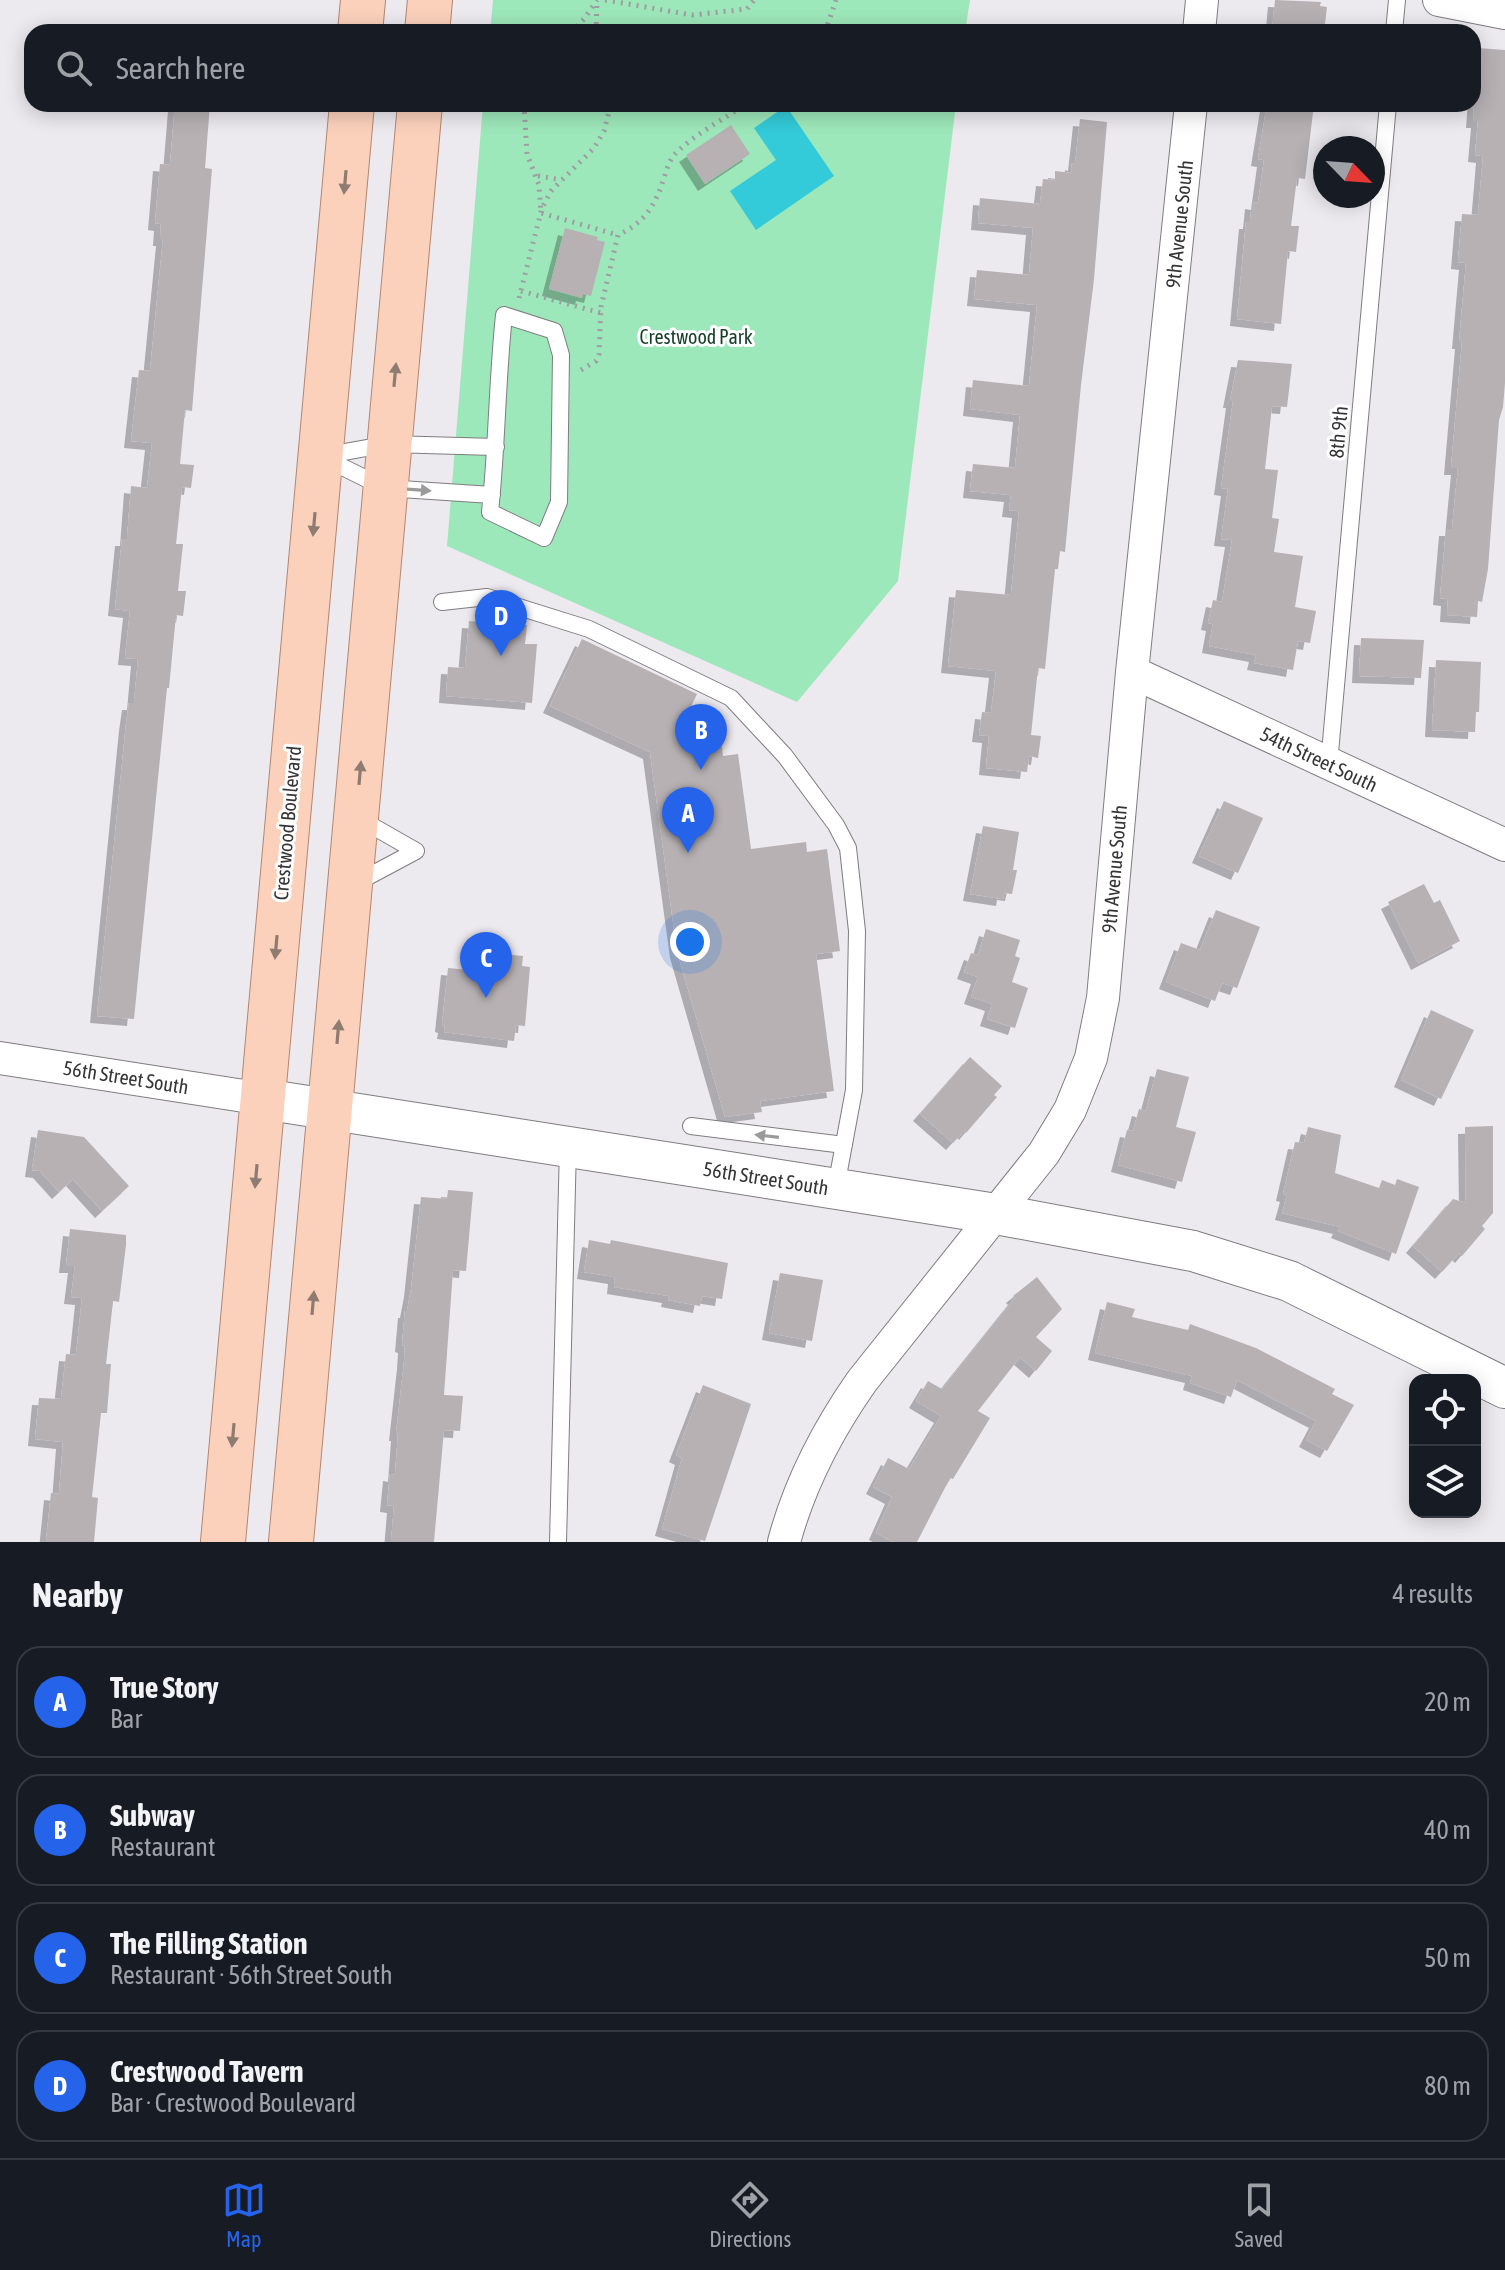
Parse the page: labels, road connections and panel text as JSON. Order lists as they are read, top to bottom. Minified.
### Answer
{"streets":{"main road":["Crestwood Boulevard"],"street":["9th Avenue South","54th Street South","56th Street South"],"lane":["8th 9th"]},"crossings":[["9th Avenue South","54th Street South"],["9th Avenue South","56th Street South"],["8th 9th","54th Street South"],["Crestwood Boulevard","56th Street South"]],"parks":["Crestwood Park"],"north":"bottom right","page":{"search":"Search here","pins":["D","B","A","C"],"heading":["Nearby","4 results"],"list":[{"mark":"A","name":"True Story","note":"Bar","value":"20 m"},{"mark":"B","name":"Subway","note":"Restaurant","value":"40 m"},{"mark":"C","name":"The Filling Station","note":"Restaurant · 56th Street South","value":"50 m"},{"mark":"D","name":"Crestwood Tavern","note":"Bar · Crestwood Boulevard","value":"80 m"}],"nav":["Map","Directions","Saved"]}}
